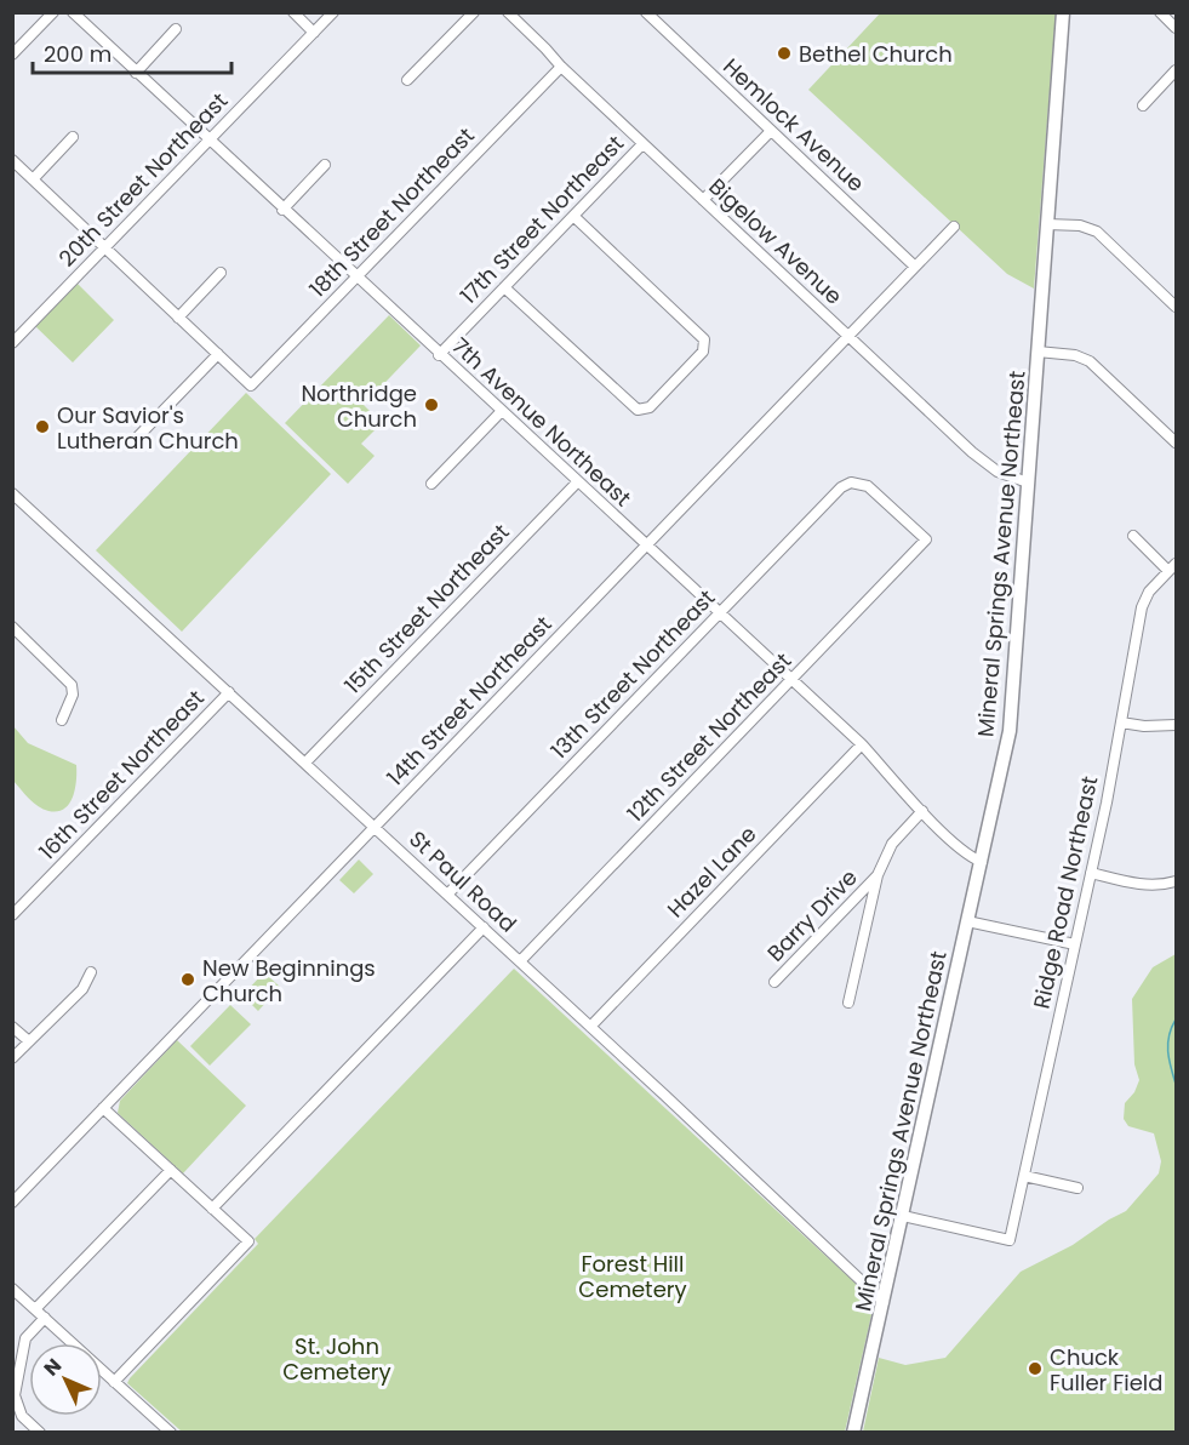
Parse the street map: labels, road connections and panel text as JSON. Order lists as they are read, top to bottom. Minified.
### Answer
{"streets":{"main road":["Mineral Springs Avenue Northeast"],"street":["Hemlock Avenue","20th Street Northeast","18th Street Northeast","17th Street Northeast","Bigelow Avenue","7th Avenue Northeast","15th Street Northeast","13th Street Northeast","14th Street Northeast","12th Street Northeast","16th Street Northeast","Hazel Lane","St Paul Road","Ridge Road Northeast","Barry Drive"]},"crossings":[["Hemlock Avenue","14th Street Northeast"],["20th Street Northeast","7th Avenue Northeast"],["18th Street Northeast","Bigelow Avenue"],["18th Street Northeast","7th Avenue Northeast"],["17th Street Northeast","Bigelow Avenue"],["17th Street Northeast","7th Avenue Northeast"],["Bigelow Avenue","Mineral Springs Avenue Northeast"],["Bigelow Avenue","14th Street Northeast"],["7th Avenue Northeast","Mineral Springs Avenue Northeast"],["7th Avenue Northeast","15th Street Northeast"],["7th Avenue Northeast","13th Street Northeast"],["7th Avenue Northeast","14th Street Northeast"],["7th Avenue Northeast","12th Street Northeast"],["7th Avenue Northeast","Hazel Lane"],["7th Avenue Northeast","Barry Drive"],["Mineral Springs Avenue Northeast","St Paul Road"],["Mineral Springs Avenue Northeast","Ridge Road Northeast"],["15th Street Northeast","St Paul Road"],["13th Street Northeast","12th Street Northeast"],["13th Street Northeast","St Paul Road"],["14th Street Northeast","St Paul Road"],["12th Street Northeast","St Paul Road"],["16th Street Northeast","St Paul Road"],["Hazel Lane","St Paul Road"]],"parks":["Forest Hill Cemetery","St. John Cemetery"],"places":["Bethel Church","Northridge Church","Our Savior's Lutheran Church","New Beginnings Church","Chuck Fuller Field"],"scale_bar":"200 m","north":"top left"}
